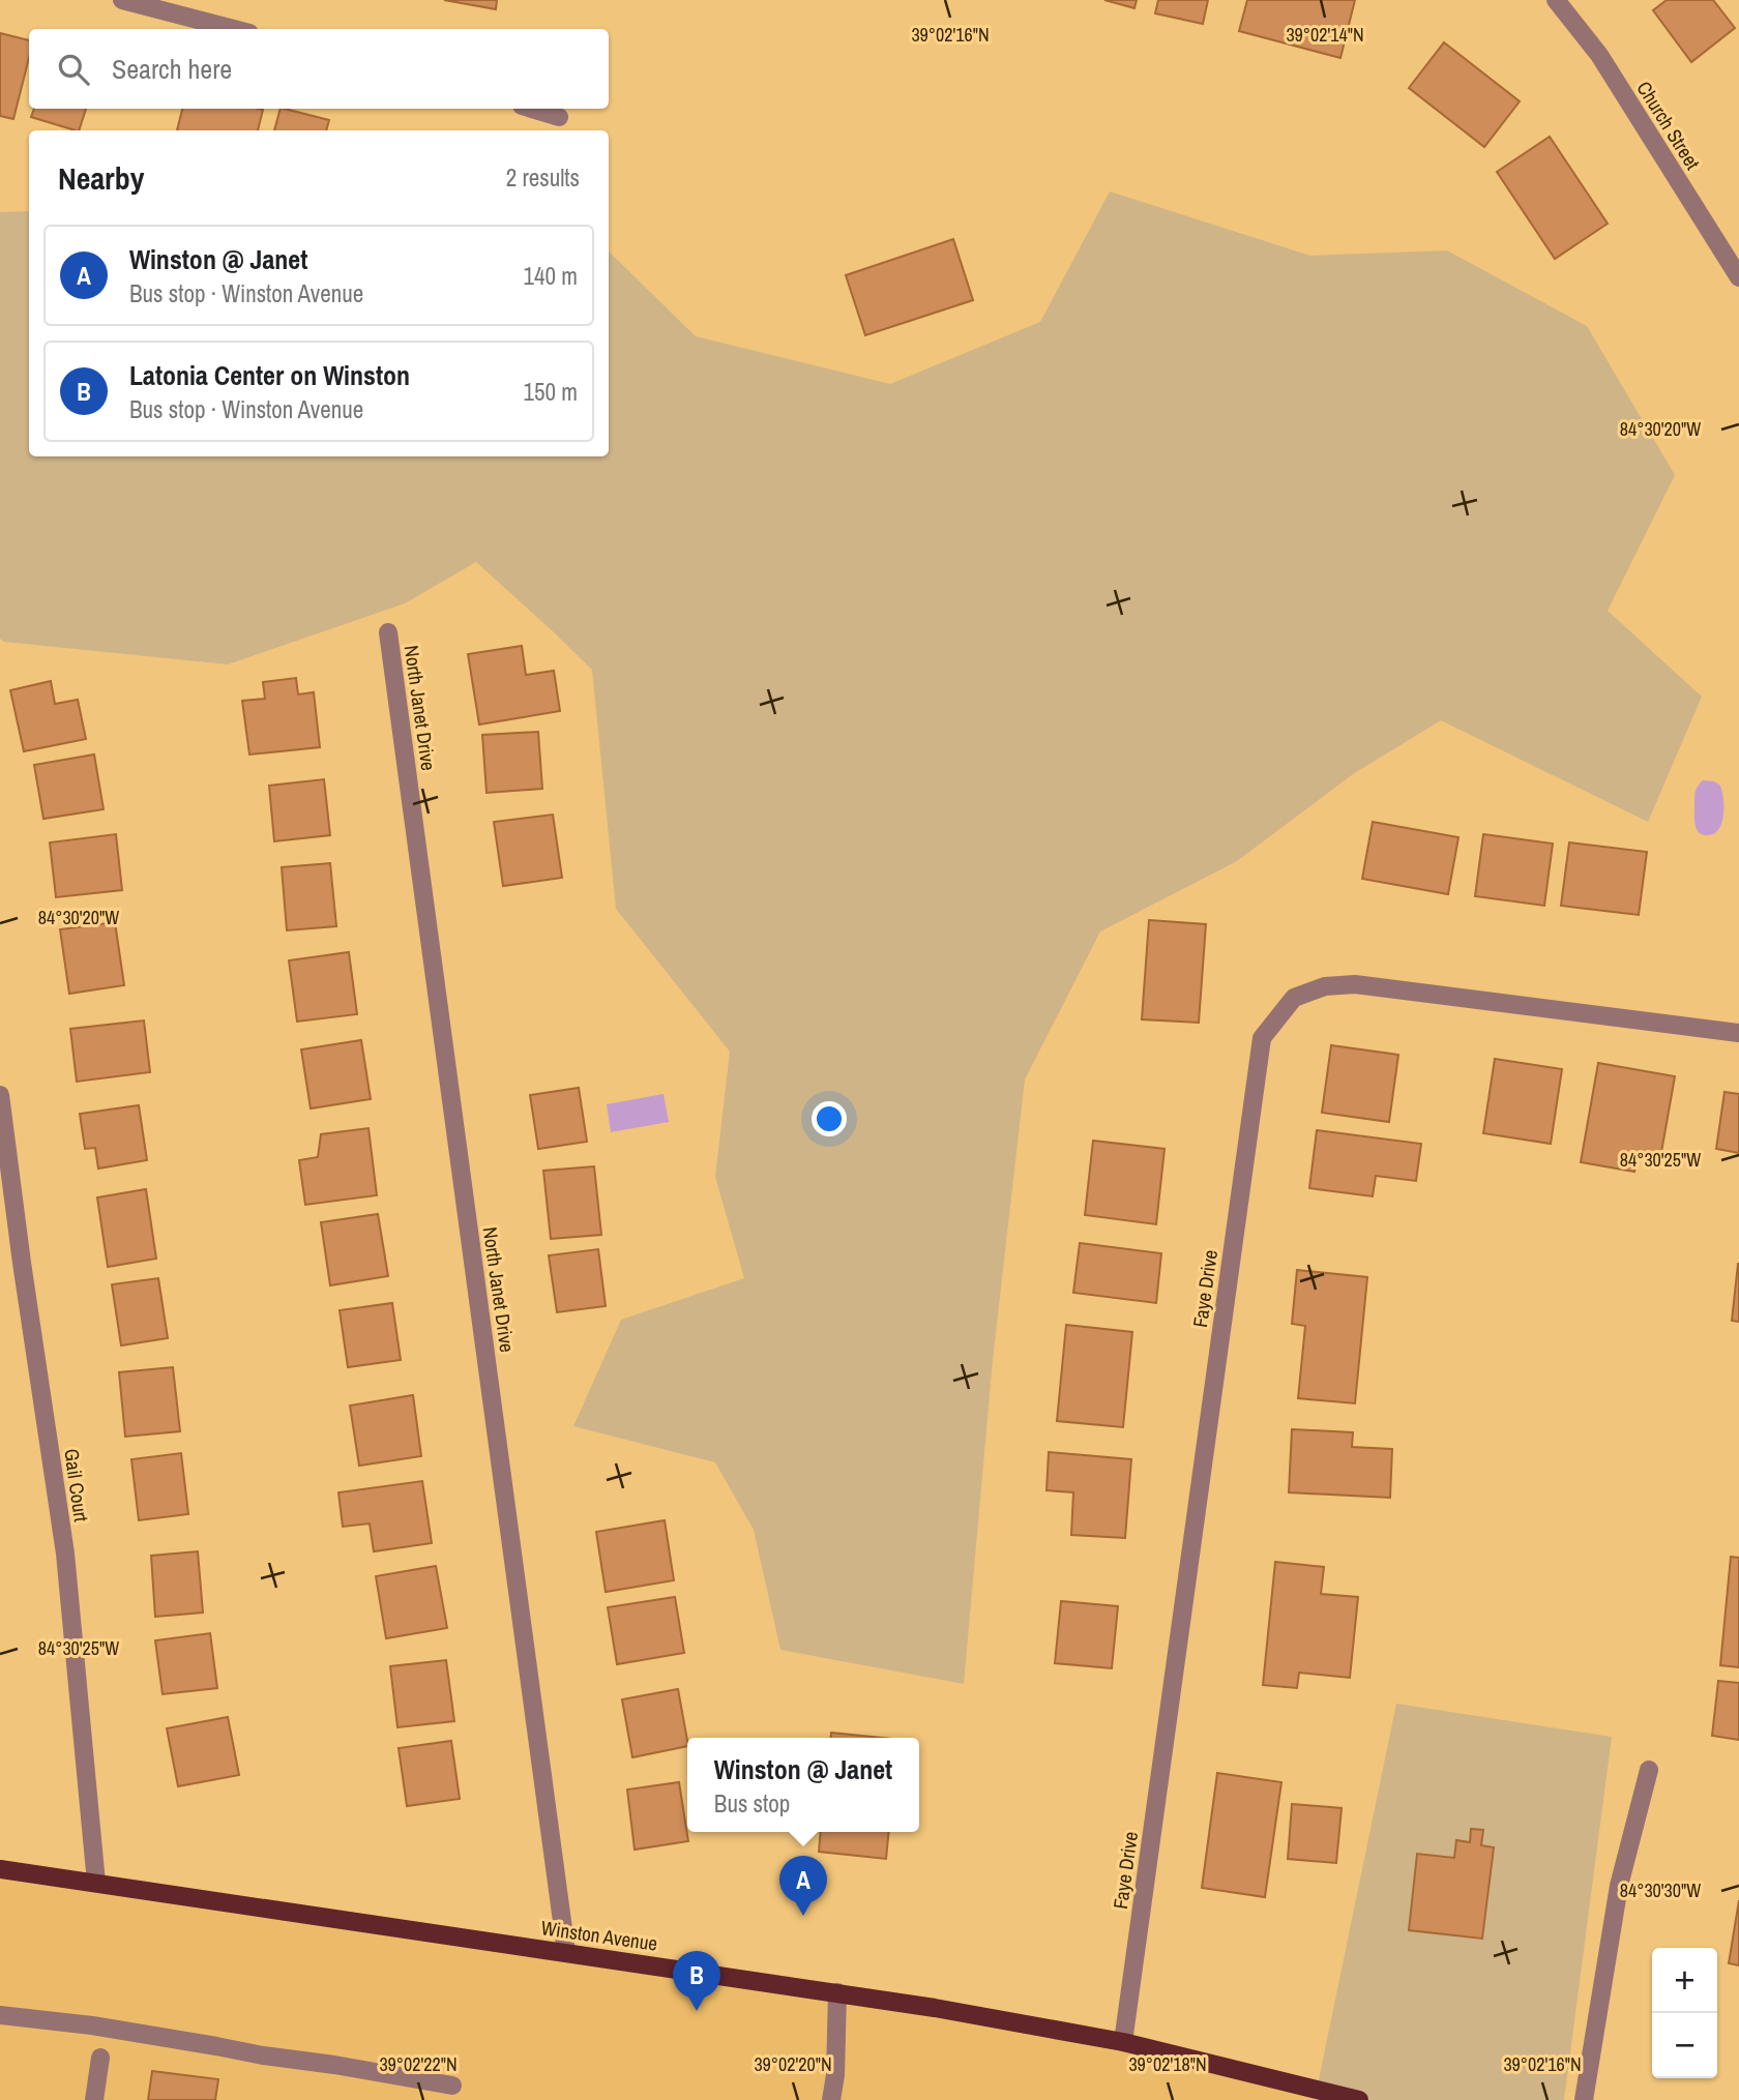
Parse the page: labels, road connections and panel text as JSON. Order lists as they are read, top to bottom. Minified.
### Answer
{"streets":{"main road":["Winston Avenue"],"street":["Church Street","North Janet Drive","Faye Drive","Gail Court"]},"crossings":[["North Janet Drive","Winston Avenue"],["Faye Drive","Winston Avenue"],["Gail Court","Winston Avenue"]],"page":{"search":"Search here","heading":["Nearby","2 results"],"list":[{"mark":"A","name":"Winston @ Janet","note":"Bus stop · Winston Avenue","value":"140 m"},{"mark":"B","name":"Latonia Center on Winston","note":"Bus stop · Winston Avenue","value":"150 m"}],"popup":["Winston @ Janet","Bus stop"],"pins":["A","B"],"map_buttons":["+","−"]},"coordinates":["39°02'16\"N","39°02'14\"N","84°30'20\"W","84°30'25\"W","84°30'30\"W","39°02'22\"N","39°02'20\"N","39°02'18\"N"]}
